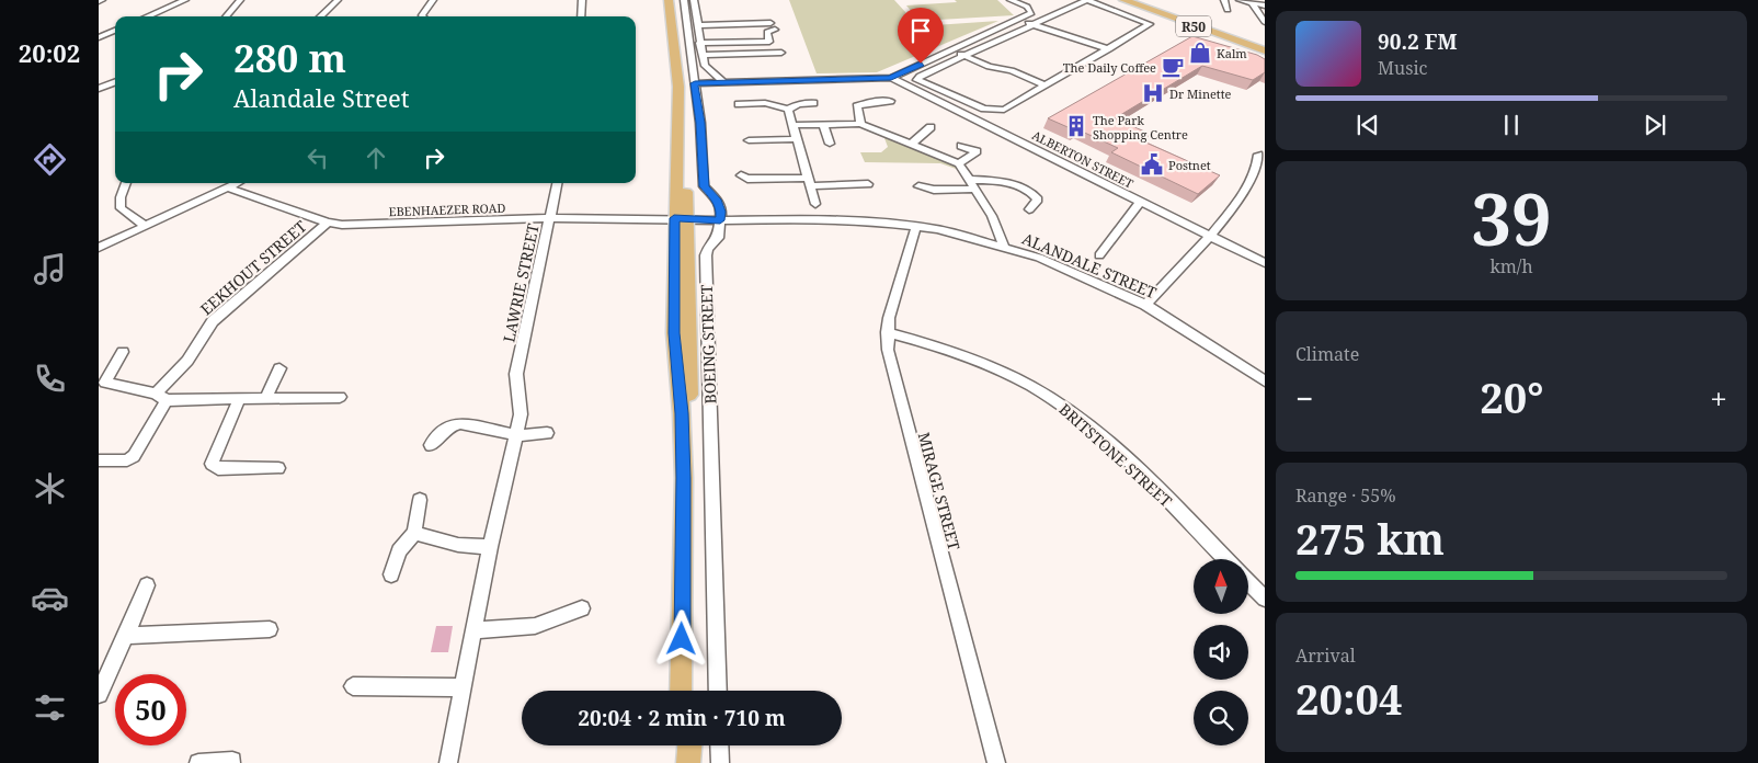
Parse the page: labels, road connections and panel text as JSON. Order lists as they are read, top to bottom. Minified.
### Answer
{"streets":{"main road":["R50","BOEING STREET"],"street":["ALBERTON STREET","EBENHAEZER ROAD","ALANDALE STREET","EEKHOUT STREET","LAWRIE STREET","BRITSTONE STREET","MIRAGE STREET"]},"crossings":[["EBENHAEZER ROAD","ALANDALE STREET"],["EBENHAEZER ROAD","EEKHOUT STREET"],["EBENHAEZER ROAD","LAWRIE STREET"],["EBENHAEZER ROAD","BOEING STREET"],["ALANDALE STREET","BOEING STREET"],["ALANDALE STREET","MIRAGE STREET"],["BRITSTONE STREET","MIRAGE STREET"]],"places":{"shop":["Kalm"],"cafe":["The Daily Coffee"],"hospital":["Dr Minette"],"building":["The Park Shopping Centre"],"public building":["Postnet"]},"north":"top","page":{"tabs":"20:02","turn":["280 m","Alandale Street"],"song":["90.2 FM","Music"],"tile":[["39","km/h"],"Climate",["Range · 55%","275 km"],["Arrival","20:04"]],"heat":["−","20°","+"],"limit":"50","trip":"20:04 · 2 min · 710 m"}}
